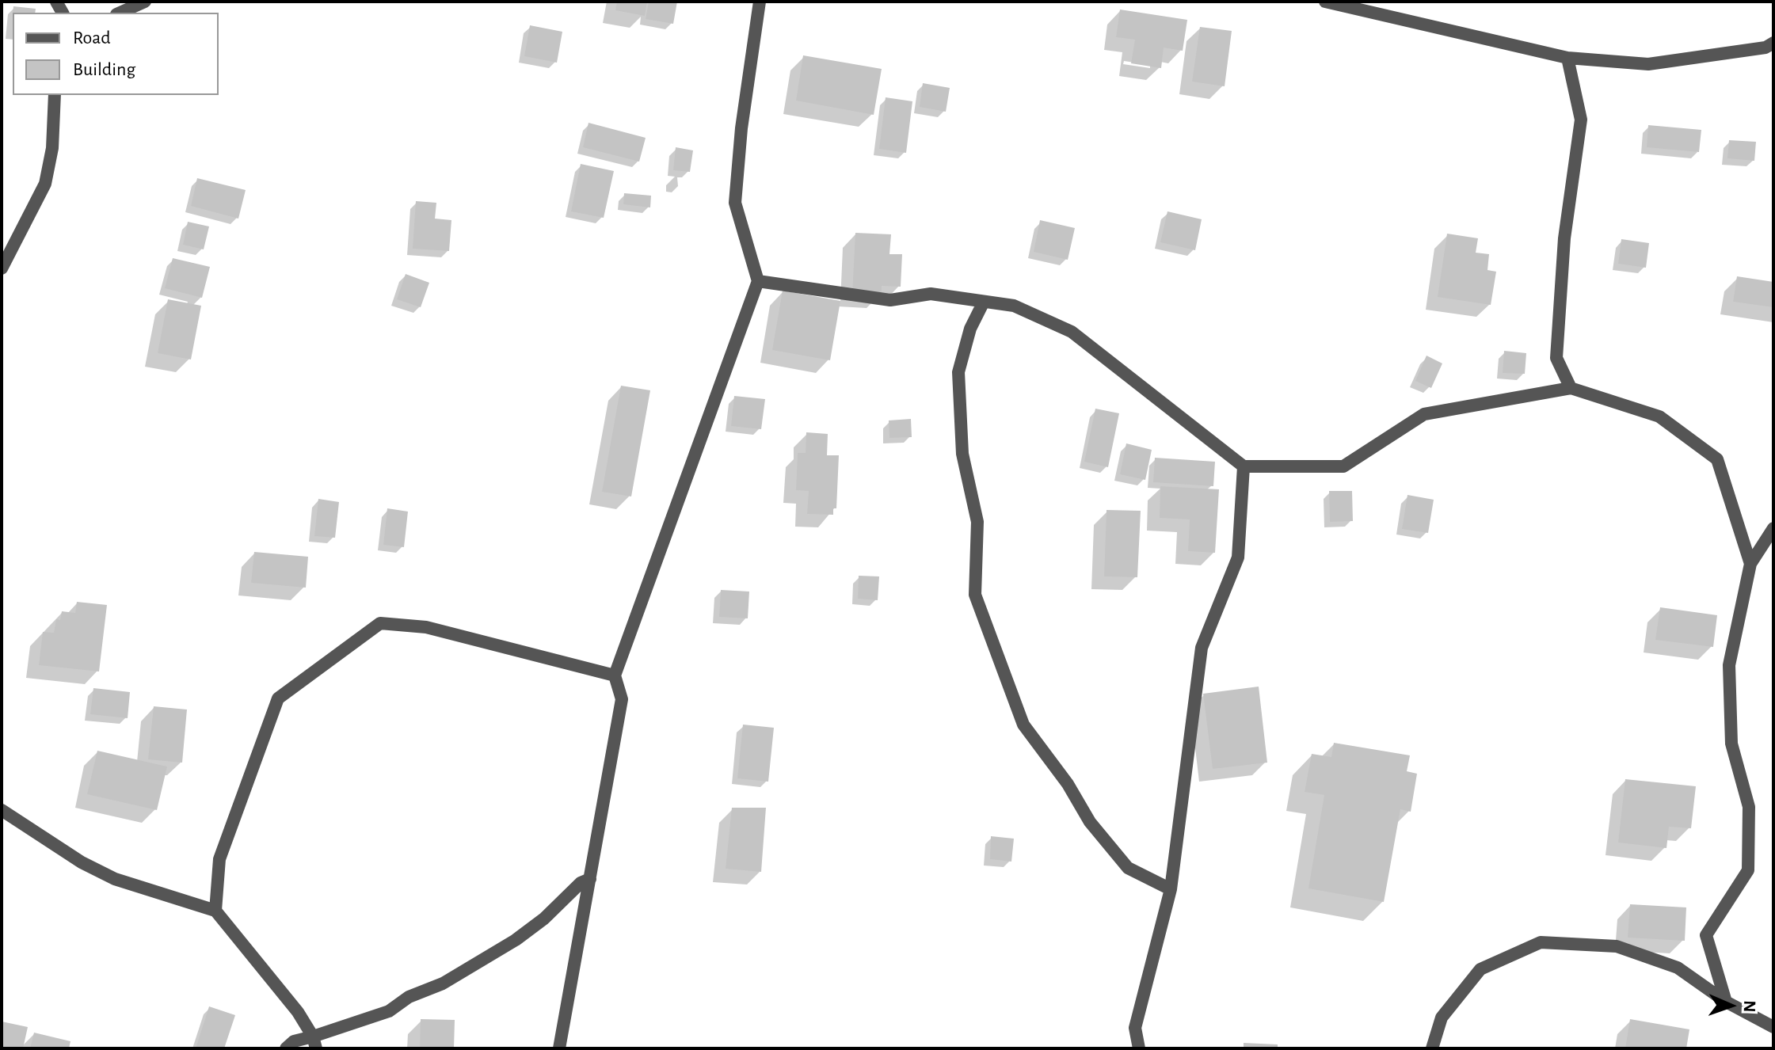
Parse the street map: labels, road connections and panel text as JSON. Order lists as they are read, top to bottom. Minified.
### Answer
{"legend":["Road","Building"],"north":"right"}
